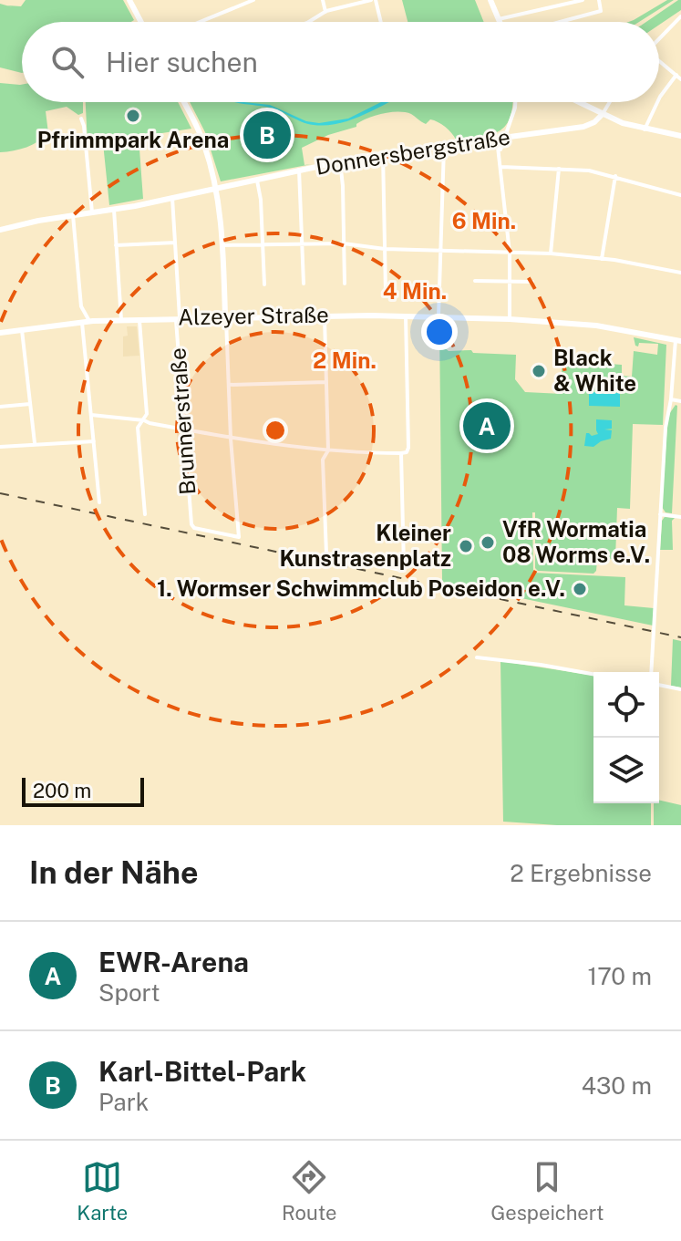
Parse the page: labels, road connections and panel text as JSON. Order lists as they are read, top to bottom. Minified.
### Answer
{"streets":{"street":["Donnersbergstraße","Alzeyer Straße","Brunnerstraße"]},"crossings":[["Donnersbergstraße","Brunnerstraße"],["Alzeyer Straße","Brunnerstraße"]],"places":["Pfrimmpark Arena","Black & White","VfR Wormatia 08 Worms e.V.","Kleiner Kunstrasenplatz","1. Wormser Schwimmclub Poseidon e.V."],"scale_bar":"200 m","page":{"search":"Hier suchen","pins":["B","A"],"scale":"200 m","heading":["In der Nähe","2 Ergebnisse"],"list":[{"mark":"A","name":"EWR-Arena","note":"Sport","value":"170 m"},{"mark":"B","name":"Karl-Bittel-Park","note":"Park","value":"430 m"}],"nav":["Karte","Route","Gespeichert"]},"rings":["6 Min.","4 Min.","2 Min."]}
